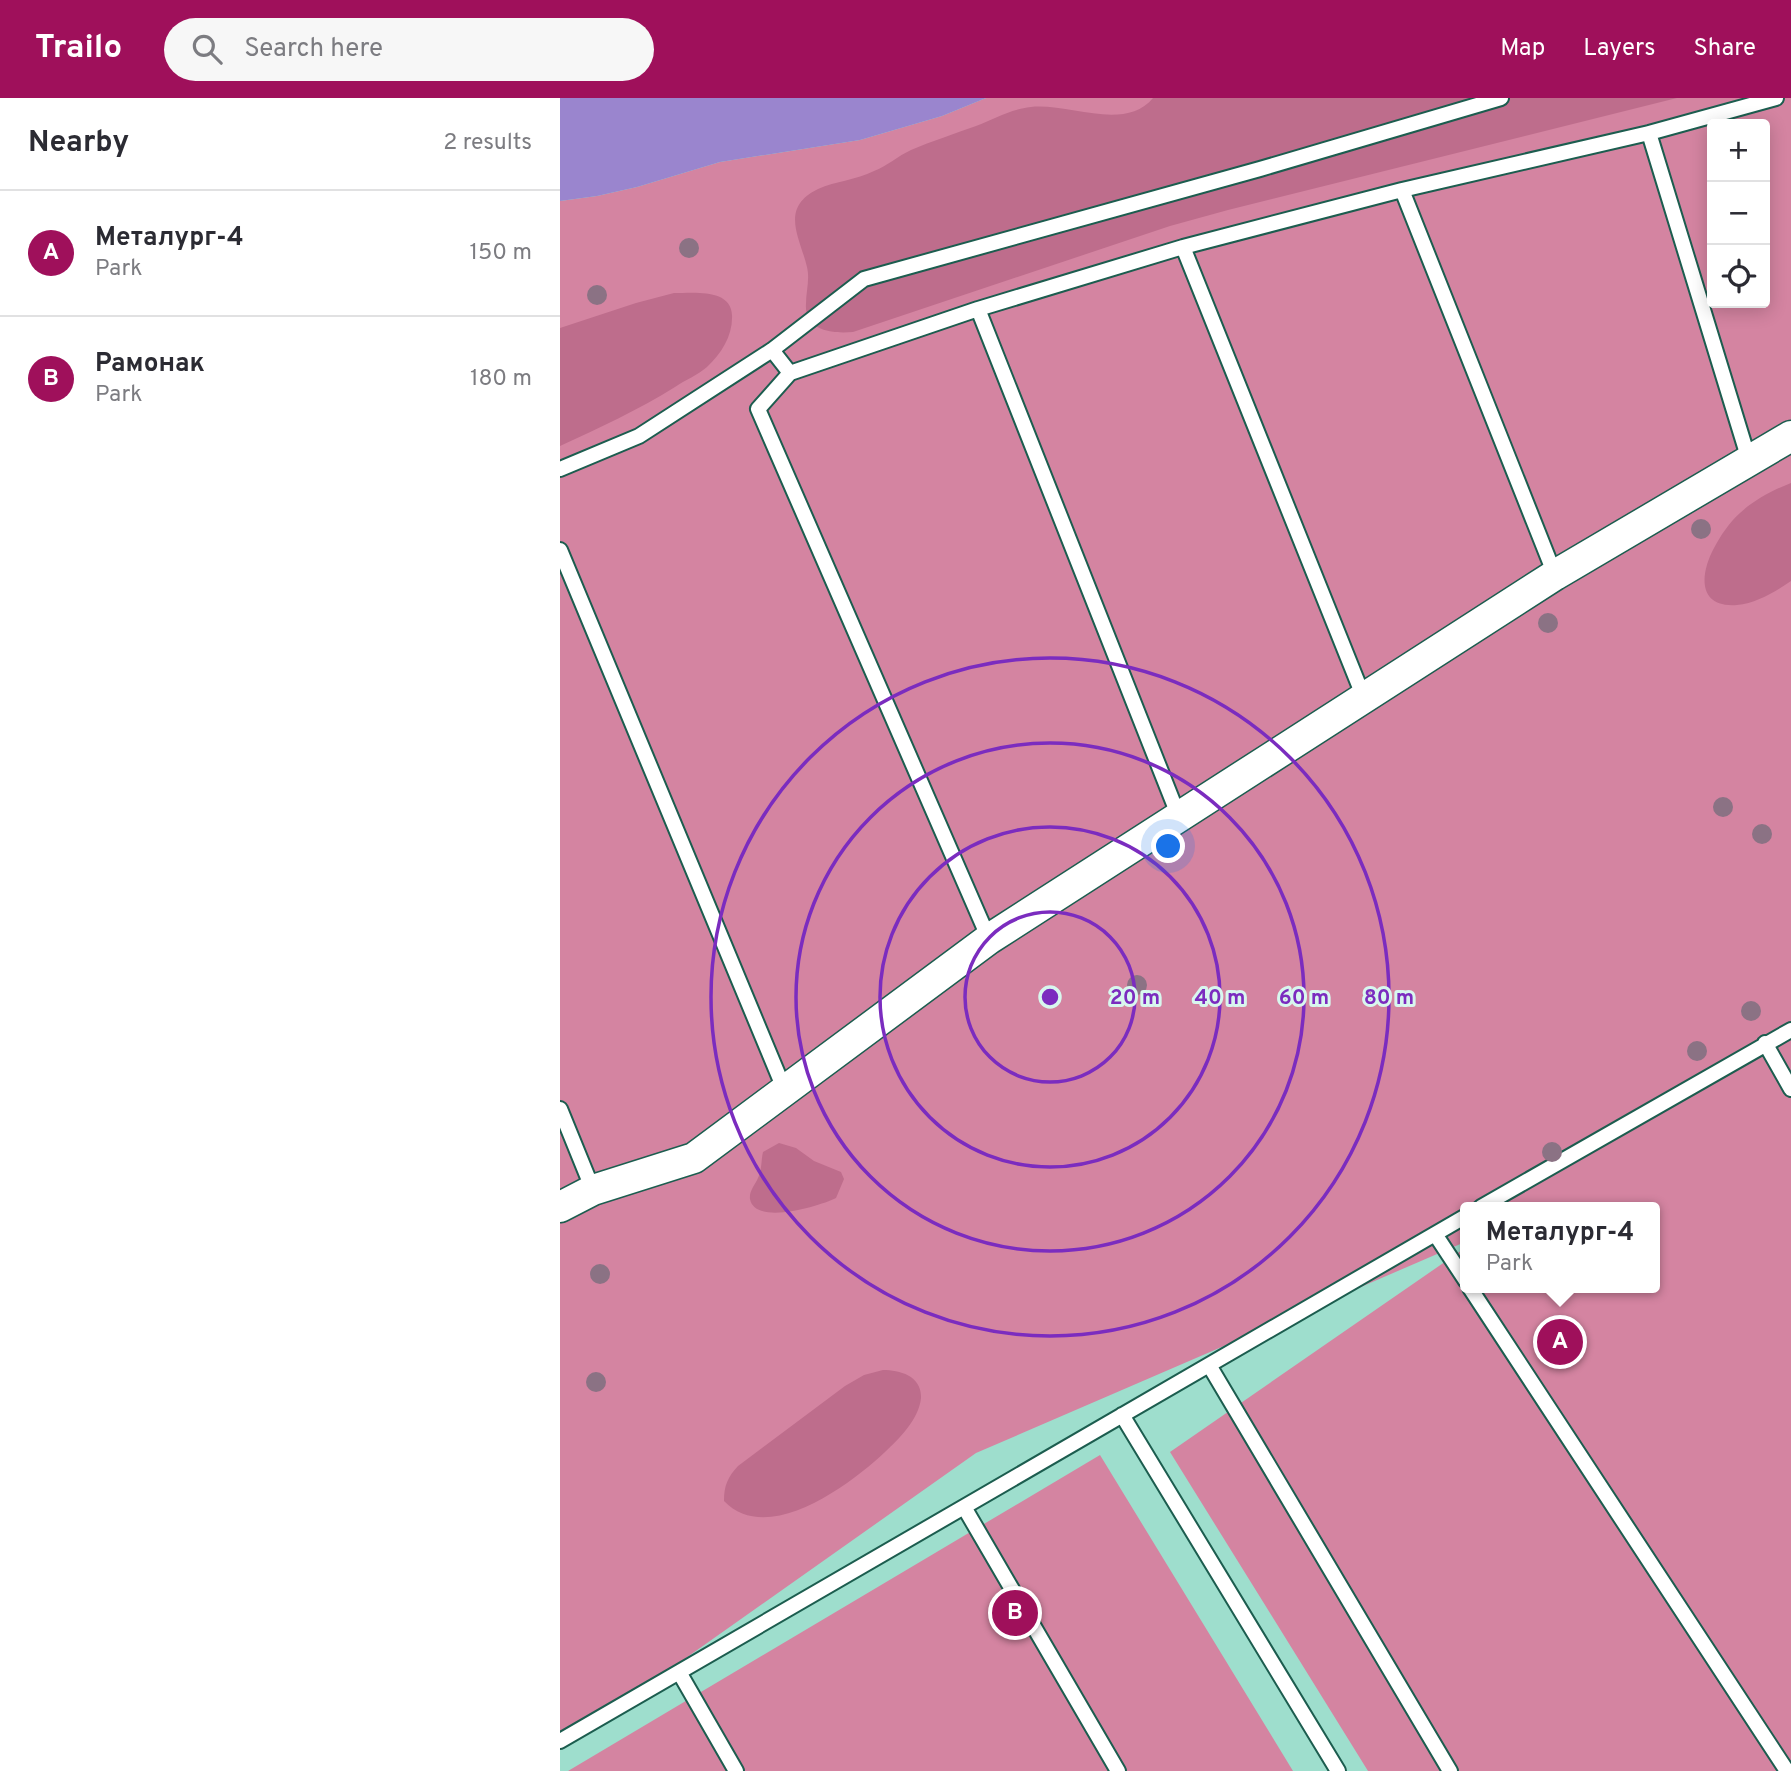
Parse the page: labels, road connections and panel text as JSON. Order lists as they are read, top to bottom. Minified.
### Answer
{"page":{"header":"Trailo","search":"Search here","nav":["Map","Layers","Share"],"heading":["Nearby","2 results"],"map_buttons":["+","−"],"list":[{"mark":"A","name":"Металург-4","note":"Park","value":"150 m"},{"mark":"B","name":"Рамонак","note":"Park","value":"180 m"}],"popup":["Металург-4","Park"],"pins":["A","B"]},"rings":["20 m","40 m","60 m","80 m"]}
